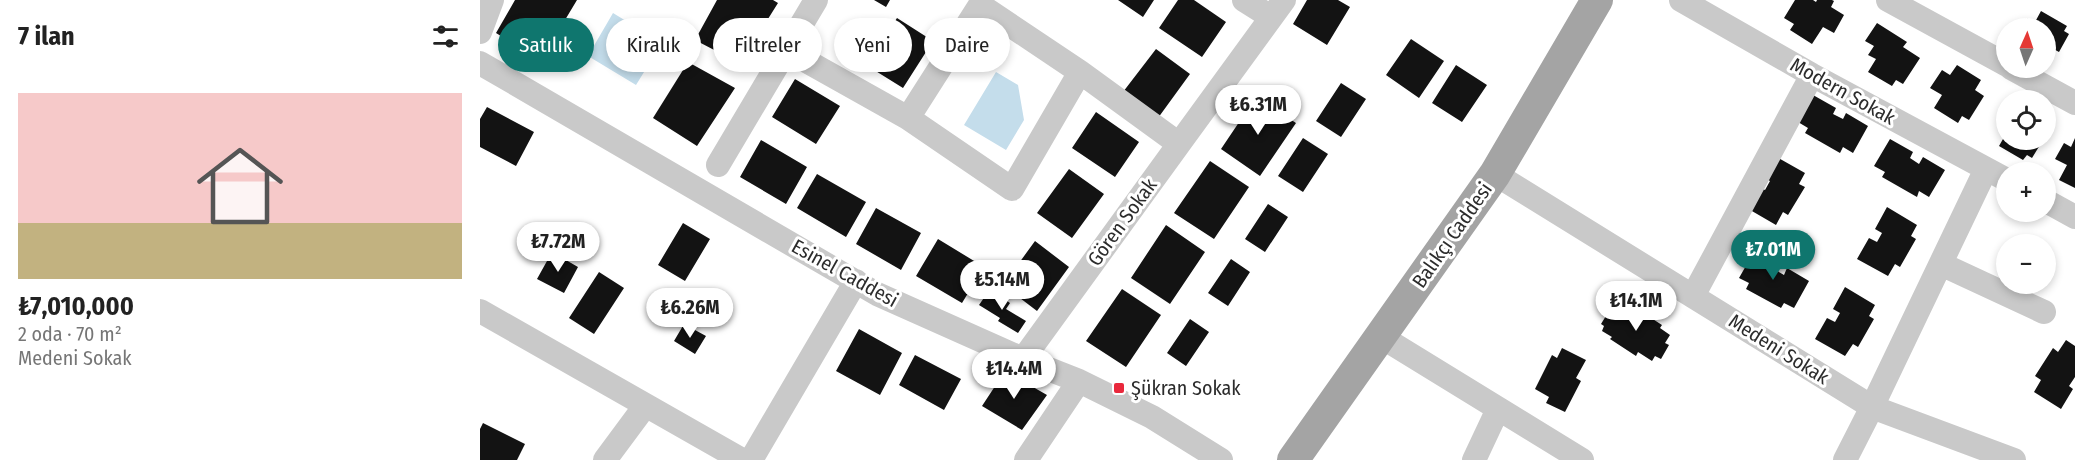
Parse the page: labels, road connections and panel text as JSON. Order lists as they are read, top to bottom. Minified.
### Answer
{"streets":{"main road":["Balıkçı Caddesi"],"street":["Modern Sokak","Gören Sokak","Esinel Caddesi","Medeni Sokak"]},"crossings":[["Gören Sokak","Esinel Caddesi"],["Balıkçı Caddesi","Medeni Sokak"]],"places":{"transit":["Şükran Sokak"]},"north":"top","page":{"heading":"7 ilan","map_buttons":["+","−"],"chip":["Satılık","Kiralık","Filtreler","Yeni","Daire"],"list":[{"name":"₺7,010,000","note":"2 oda · 70 m² · Medeni Sokak"}],"price":["₺6.31M","₺7.72M","₺7.01M","₺5.14M","₺14.1M","₺6.26M","₺14.4M"]}}
